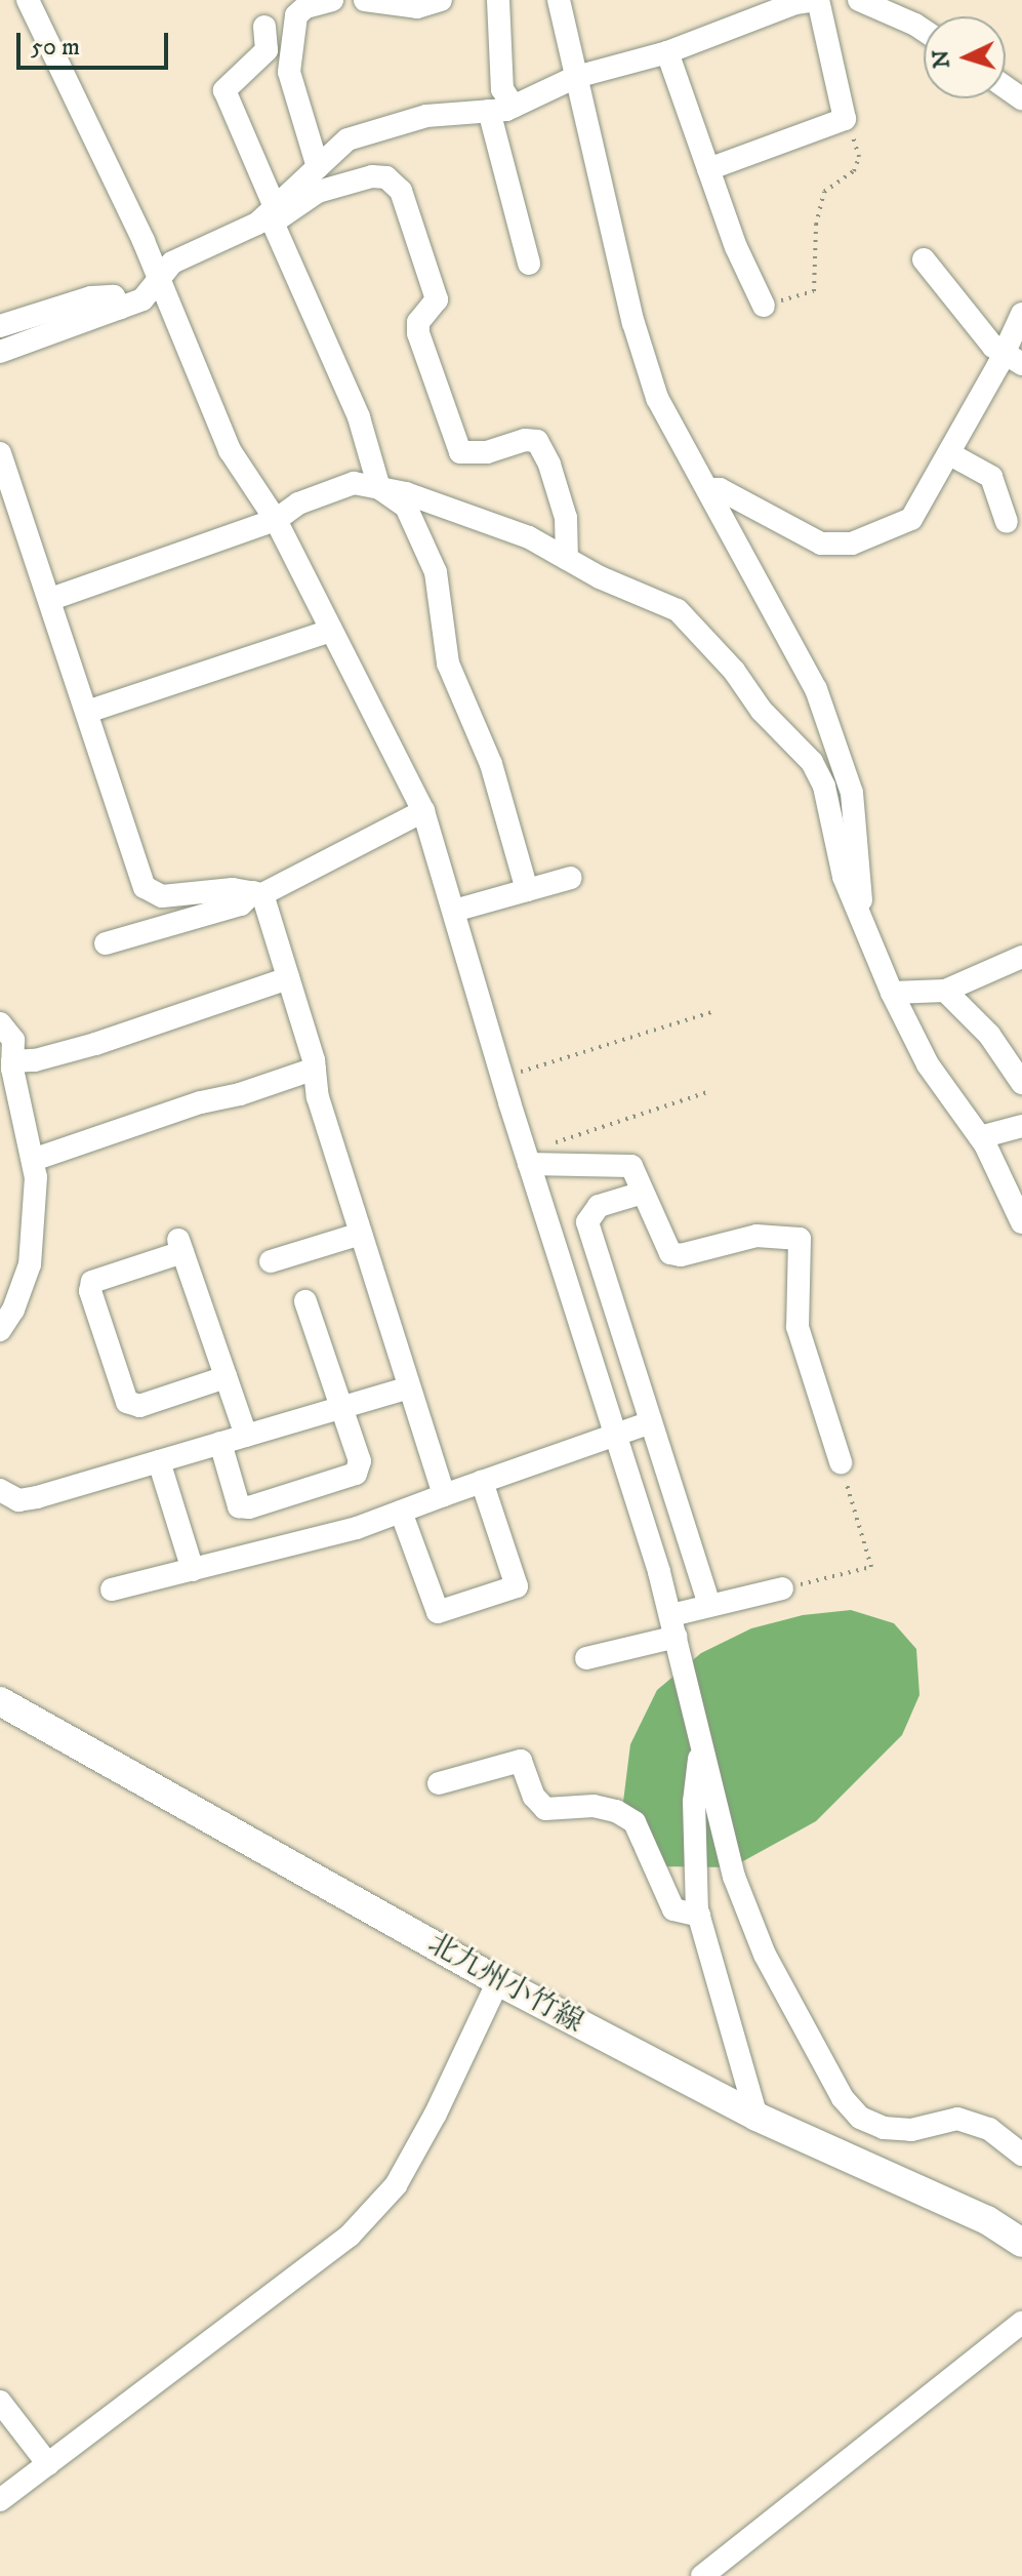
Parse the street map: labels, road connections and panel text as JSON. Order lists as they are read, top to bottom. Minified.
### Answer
{"streets":{"main road":["北九州小竹線"]},"scale_bar":"50 m","north":"left"}
